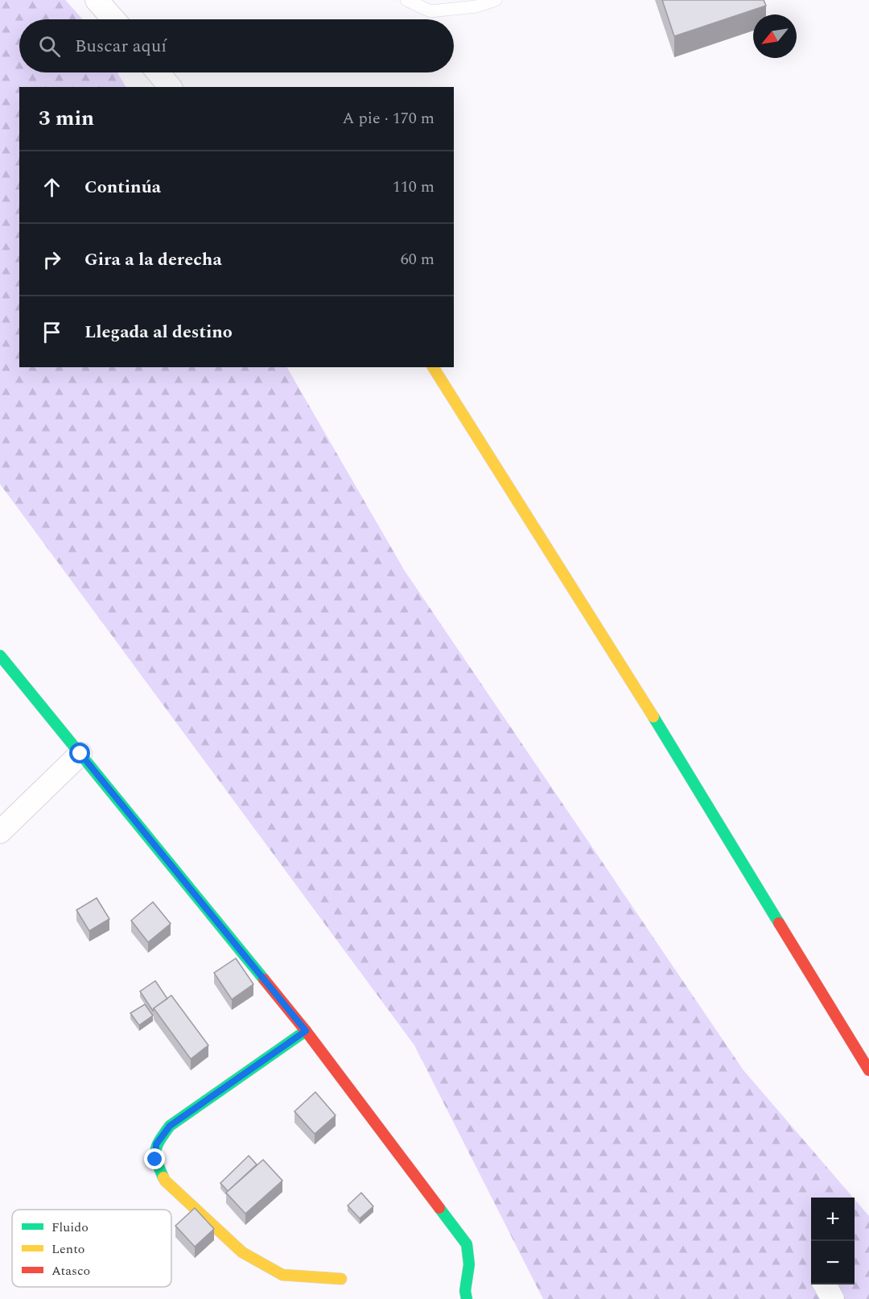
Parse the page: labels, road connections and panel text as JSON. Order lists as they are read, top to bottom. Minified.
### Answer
{"legend":["Fluido","Lento","Atasco"],"north":"bottom left","page":{"search":"Buscar aquí","heading":["3 min","A pie · 170 m"],"list":[["Continúa","110 m"],["Gira a la derecha","60 m"],"Llegada al destino"],"map_buttons":["+","−"]}}
